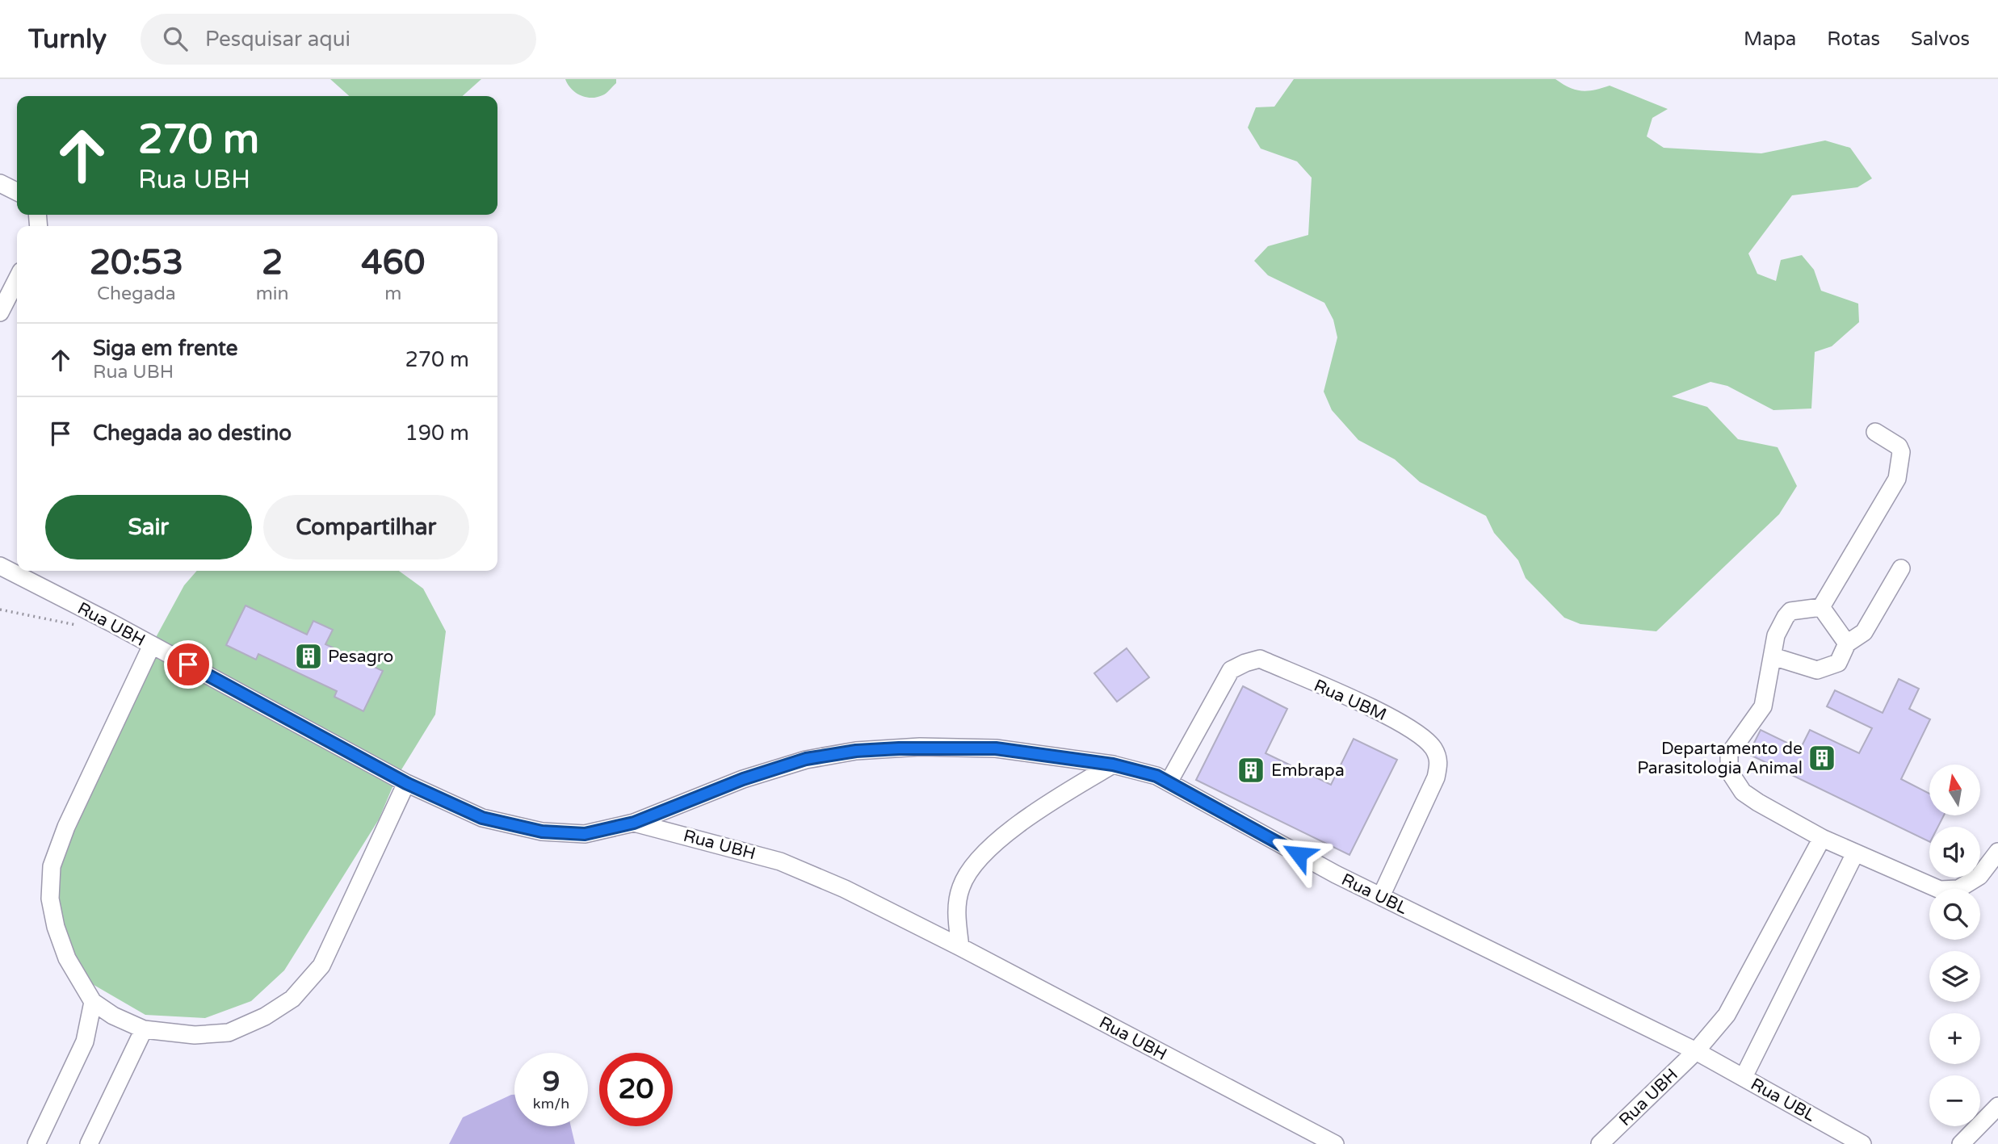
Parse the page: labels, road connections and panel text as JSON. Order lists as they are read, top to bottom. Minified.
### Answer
{"streets":{"street":["Rua UBH","Rua UBM","Rua UBL"]},"crossings":[["Rua UBH","Rua UBL"],["Rua UBM","Rua UBL"]],"places":{"building":["Pesagro","Departamento de Parasitologia Animal","Embrapa"]},"north":"top","page":{"header":"Turnly","search":"Pesquisar aqui","nav":["Mapa","Rotas","Salvos"],"turn":["270 m","Rua UBH"],"eta":["20:53","Chegada","2","min","460","m"],"list":[{"name":"Siga em frente","note":"Rua UBH","value":"270 m"},{"name":"Chegada ao destino","value":"190 m"}],"buttons":["Sair","Compartilhar"],"map_buttons":["+","−"],"speed":"9 km/h","limit":"20"}}
